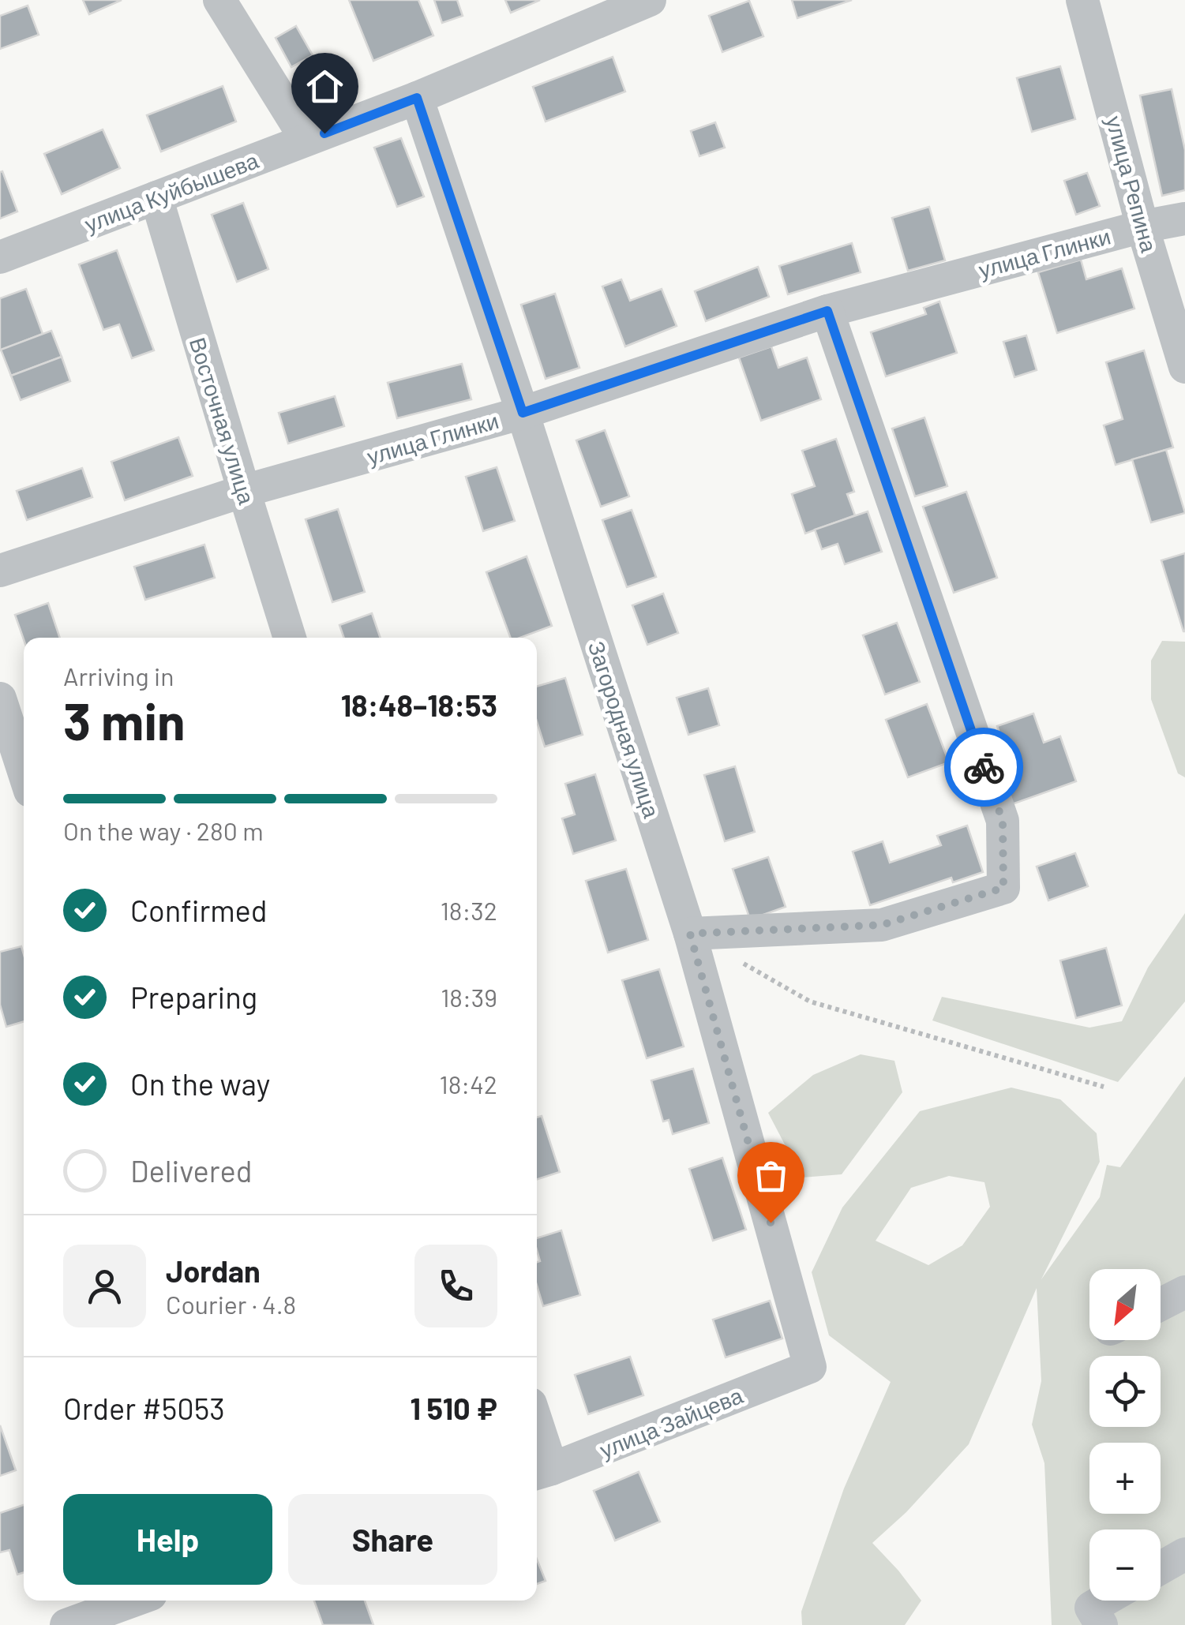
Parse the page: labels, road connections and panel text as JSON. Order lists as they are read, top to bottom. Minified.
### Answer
{"streets":{"street":["улица Репина","улица Куйбышева","улица Глинки","Восточная улица","Загородная улица","улица Зайцева"]},"crossings":[["улица Репина","улица Глинки"],["улица Куйбышева","Восточная улица"],["улица Куйбышева","Загородная улица"],["улица Глинки","Восточная улица"],["улица Глинки","Загородная улица"],["Загородная улица","улица Зайцева"]],"north":"bottom left","page":{"heading":["3 min","Arriving in","18:48–18:53"],"panel":["Jordan","Courier · 4.8","Order #5053","1 510 ₽"],"bar":"On the way · 280 m","list":[["Confirmed","18:32"],["Preparing","18:39"],["On the way","18:42"],"Delivered"],"map_buttons":["+","−"],"buttons":["Help","Share"]}}
